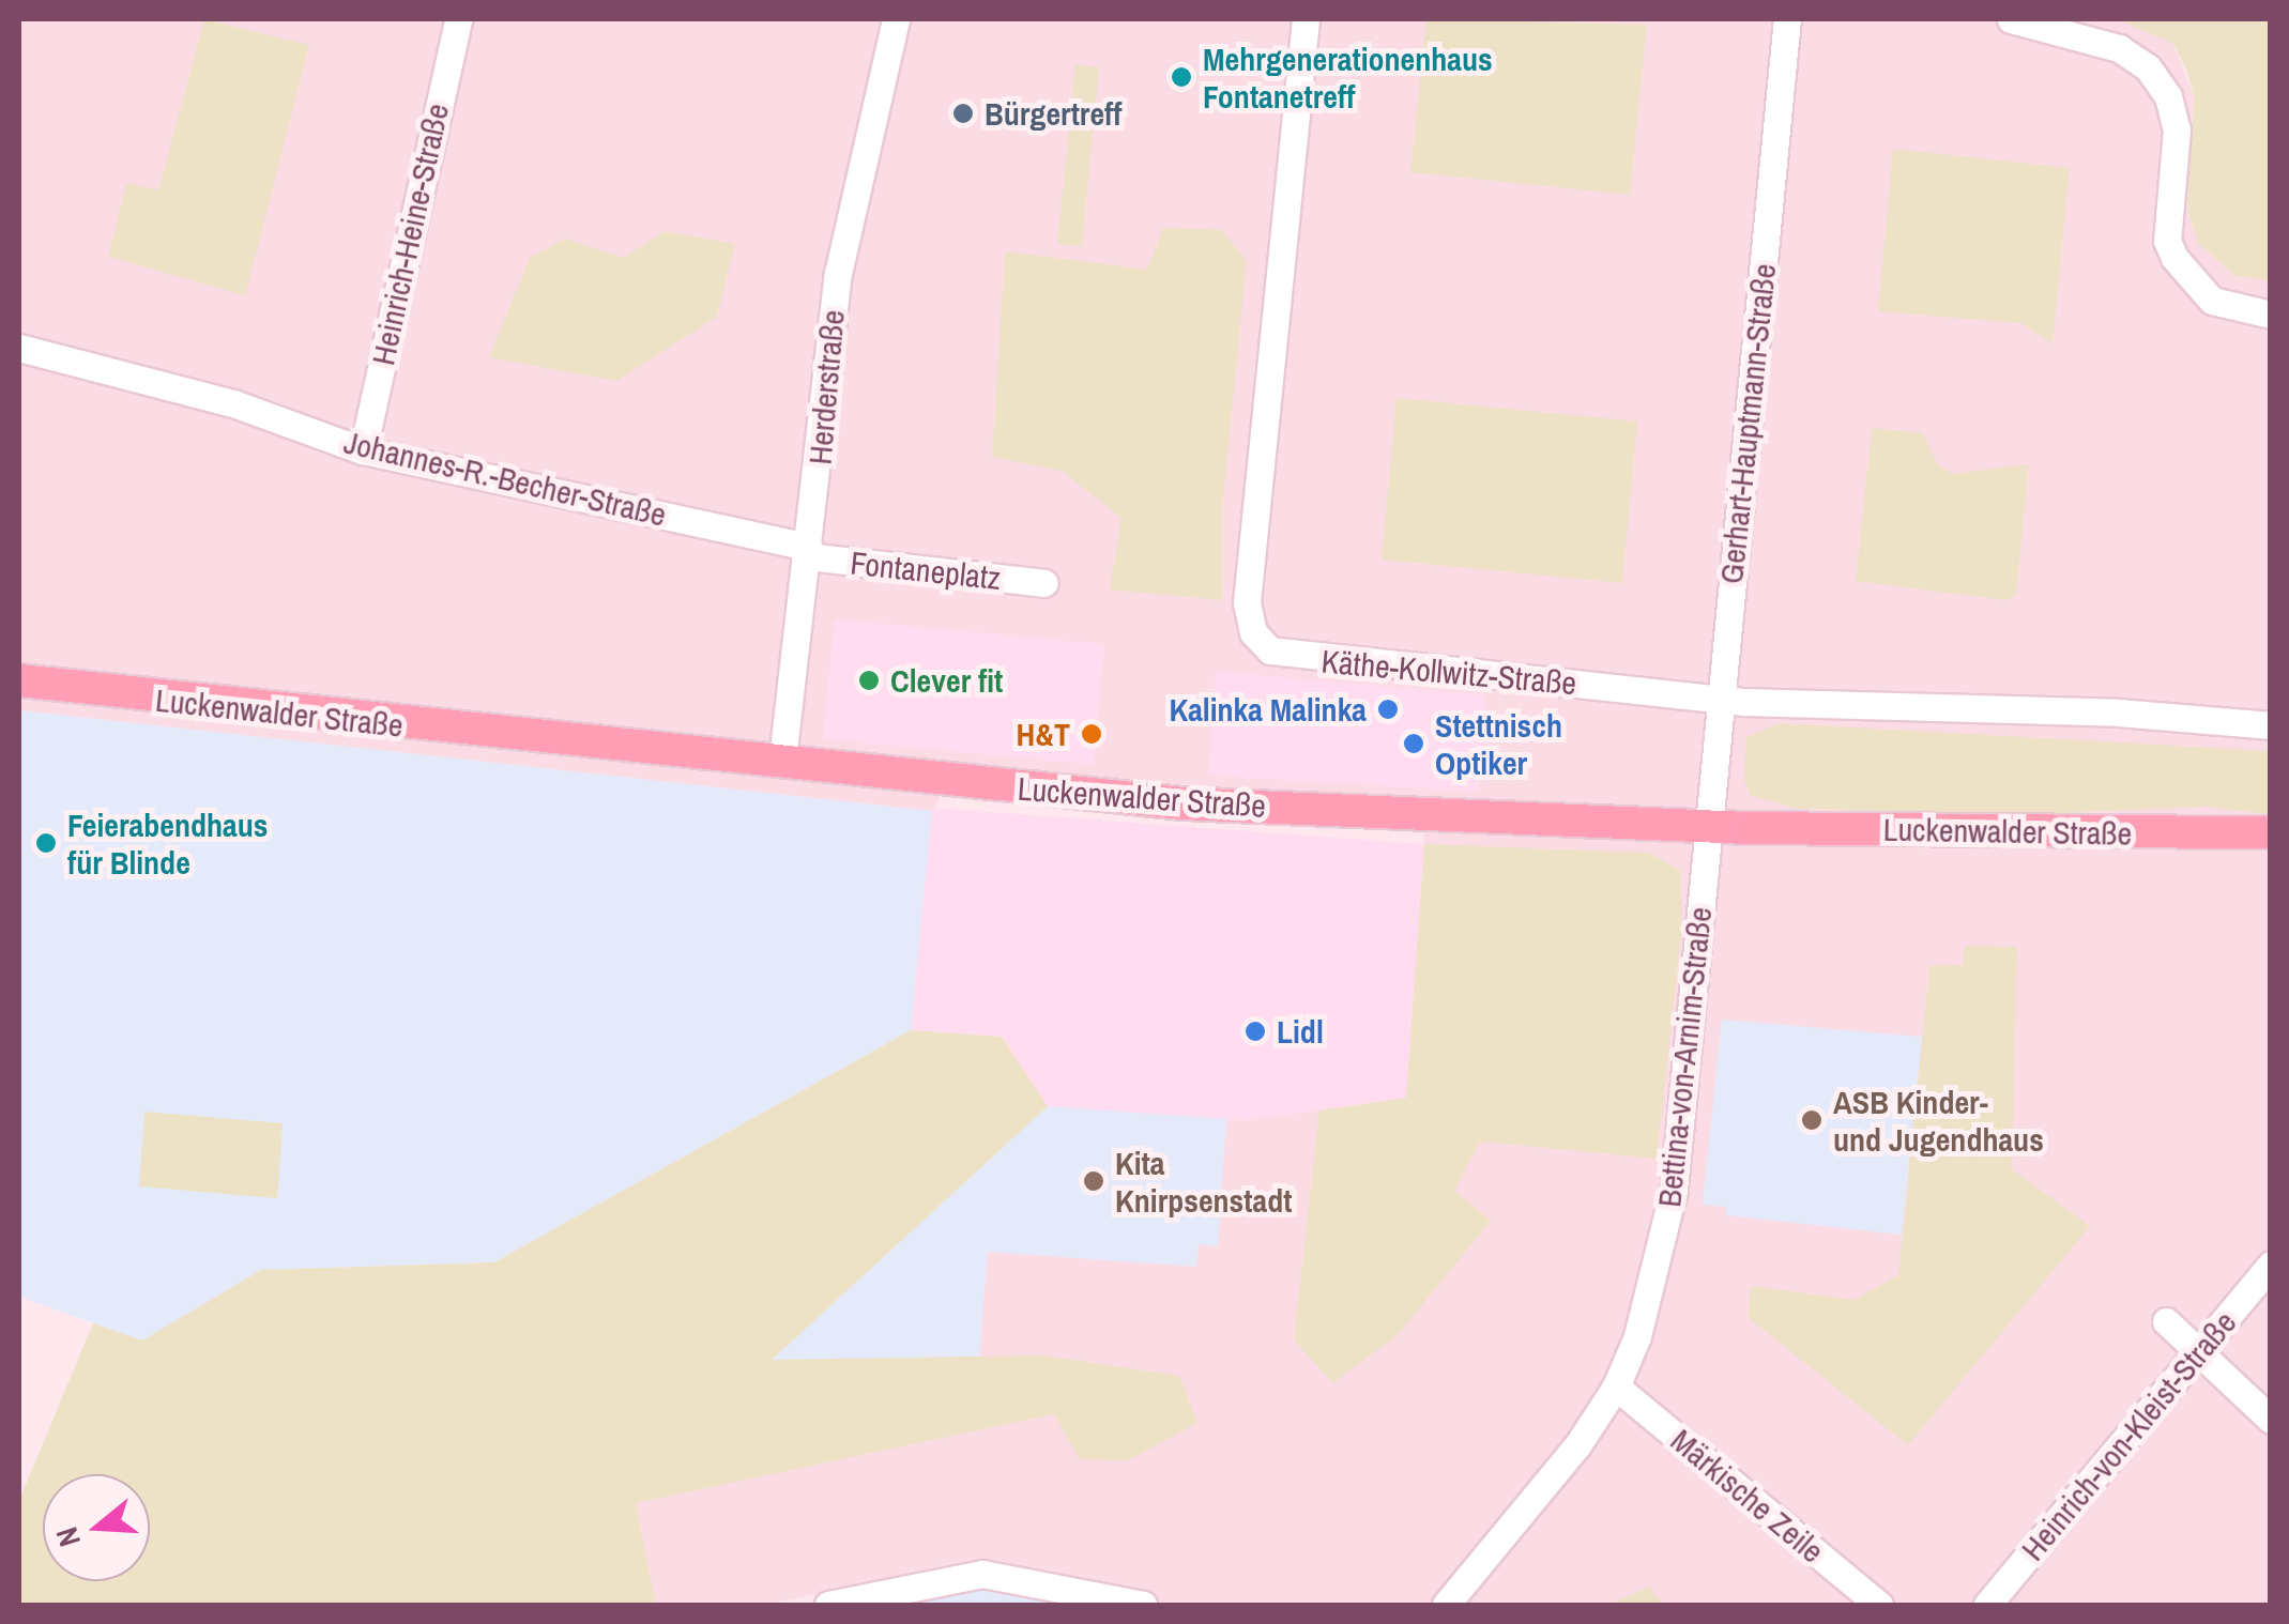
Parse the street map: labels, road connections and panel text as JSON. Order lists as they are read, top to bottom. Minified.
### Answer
{"streets":{"main road":["Luckenwalder Straße"],"street":["Heinrich-Heine-Straße","Herderstraße","Gerhart-Hauptmann-Straße","Johannes-R.-Becher-Straße","Fontaneplatz","Käthe-Kollwitz-Straße","Bettina-von-Arnim-Straße","Heinrich-von-Kleist-Straße","Märkische Zeile"]},"crossings":[["Heinrich-Heine-Straße","Johannes-R.-Becher-Straße"],["Herderstraße","Johannes-R.-Becher-Straße"],["Herderstraße","Fontaneplatz"],["Herderstraße","Luckenwalder Straße"],["Gerhart-Hauptmann-Straße","Käthe-Kollwitz-Straße"],["Gerhart-Hauptmann-Straße","Luckenwalder Straße"],["Gerhart-Hauptmann-Straße","Bettina-von-Arnim-Straße"],["Johannes-R.-Becher-Straße","Fontaneplatz"],["Luckenwalder Straße","Bettina-von-Arnim-Straße"],["Bettina-von-Arnim-Straße","Märkische Zeile"]],"places":["Mehrgenerationenhaus Fontanetreff","Bürgertreff","Clever fit","Kalinka Malinka","H&T","Stettnisch Optiker","Feierabendhaus für Blinde","Lidl","ASB Kinder- und Jugendhaus","Kita Knirpsenstadt"],"north":"left"}
